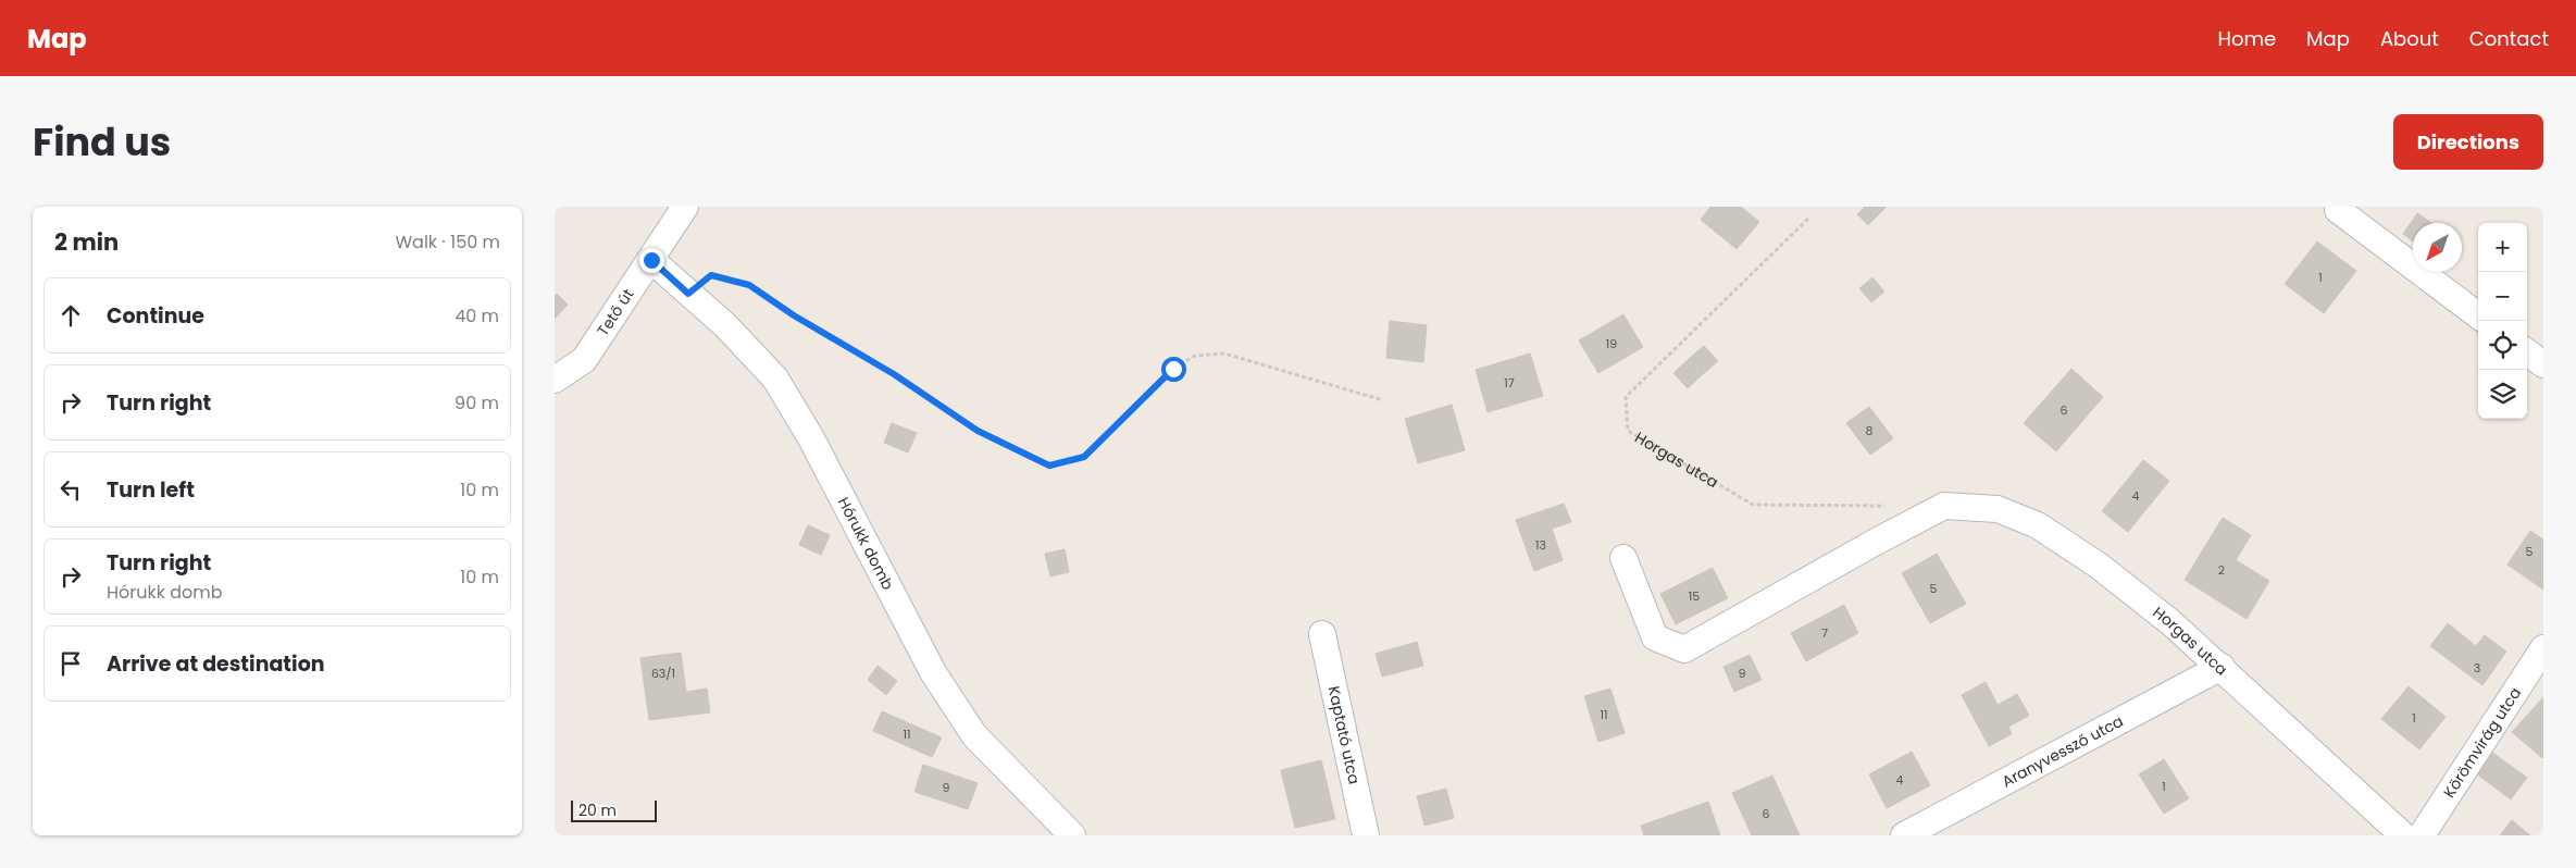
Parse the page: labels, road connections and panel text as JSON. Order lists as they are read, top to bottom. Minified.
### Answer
{"streets":{"street":["Tető út","Horgas utca","Hórukk domb","Kaptató utca","Körömvirág utca","Aranyvessző utca"]},"crossings":[["Tető út","Hórukk domb"],["Horgas utca","Aranyvessző utca"]],"house_numbers":["1","19","17","6","8","4","13","5","2","5","15","7","3","63/1","9","11","1","11","4","1","9","6"],"scale_bar":"20 m","north":"bottom left","page":{"header":"Map","nav":["Home","Map","About","Contact"],"title":"Find us","buttons":"Directions","heading":["2 min","Walk · 150 m"],"map_buttons":["+","−"],"list":[["Continue","40 m"],["Turn right","90 m"],["Turn left","10 m"],["Turn right","Hórukk domb","10 m"],"Arrive at destination"],"scale":"20 m"}}
